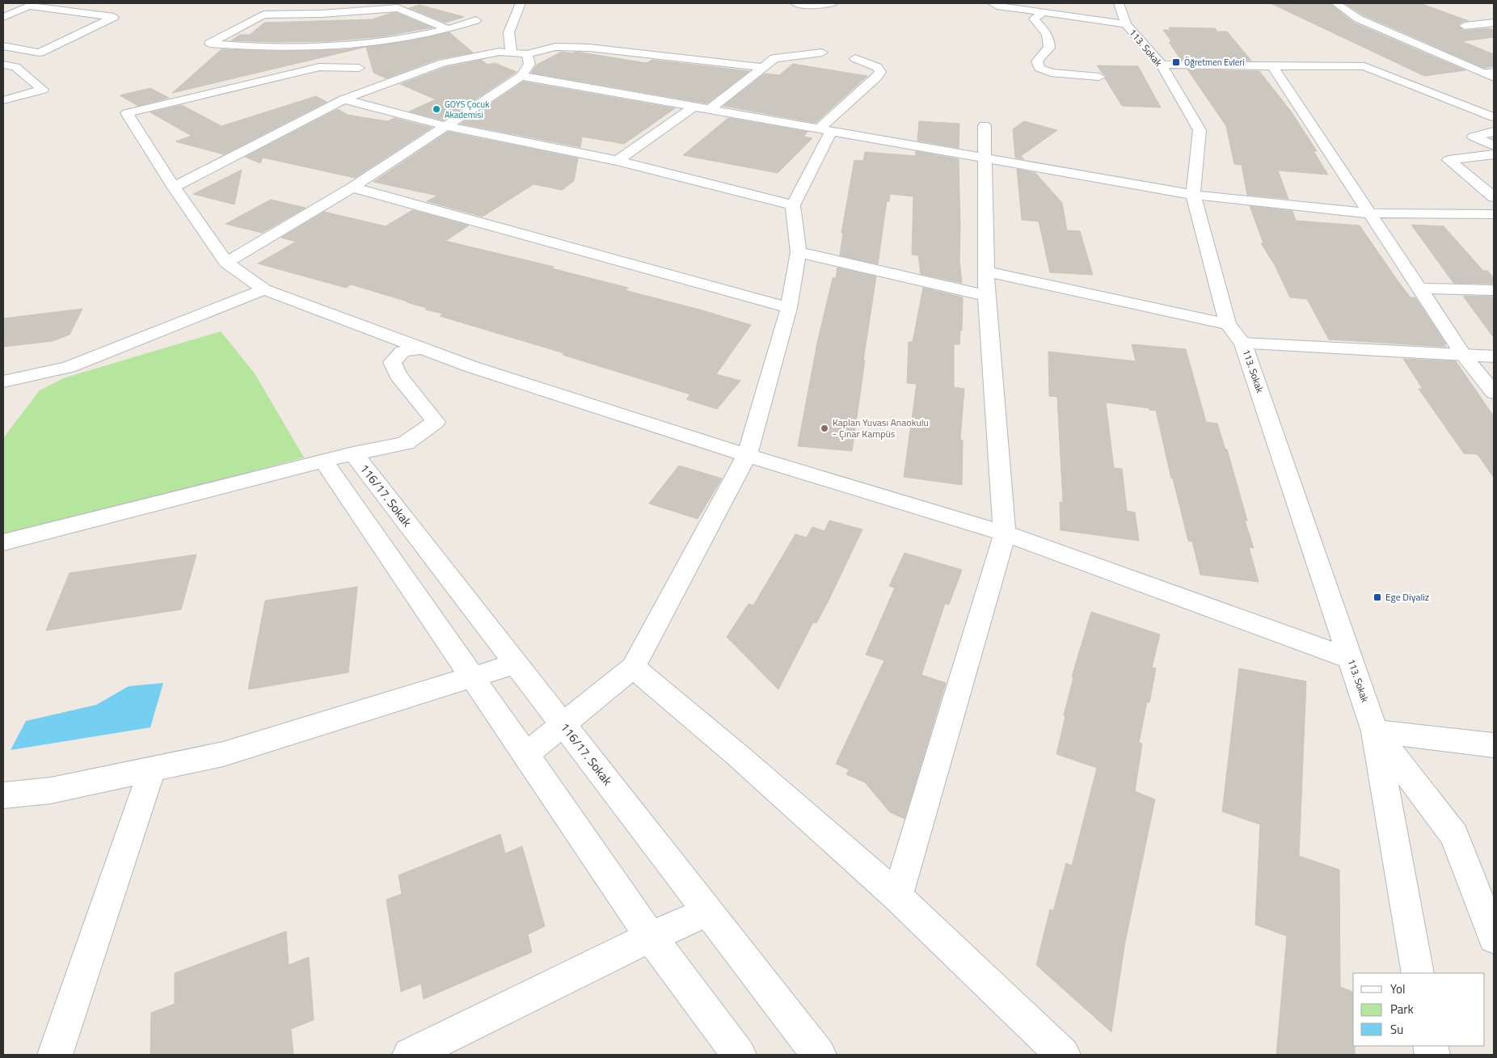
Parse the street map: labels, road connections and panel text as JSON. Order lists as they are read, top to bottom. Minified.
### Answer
{"streets":{"street":["113. Sokak","116/17. Sokak"]},"places":{"transit":["Öğretmen Evleri","Ege Diyaliz"],"other":["GOYS Çocuk Akademisi","Kaplan Yuvası Anaokulu - Çınar Kampüs"]},"legend":["Yol","Park","Su"]}
